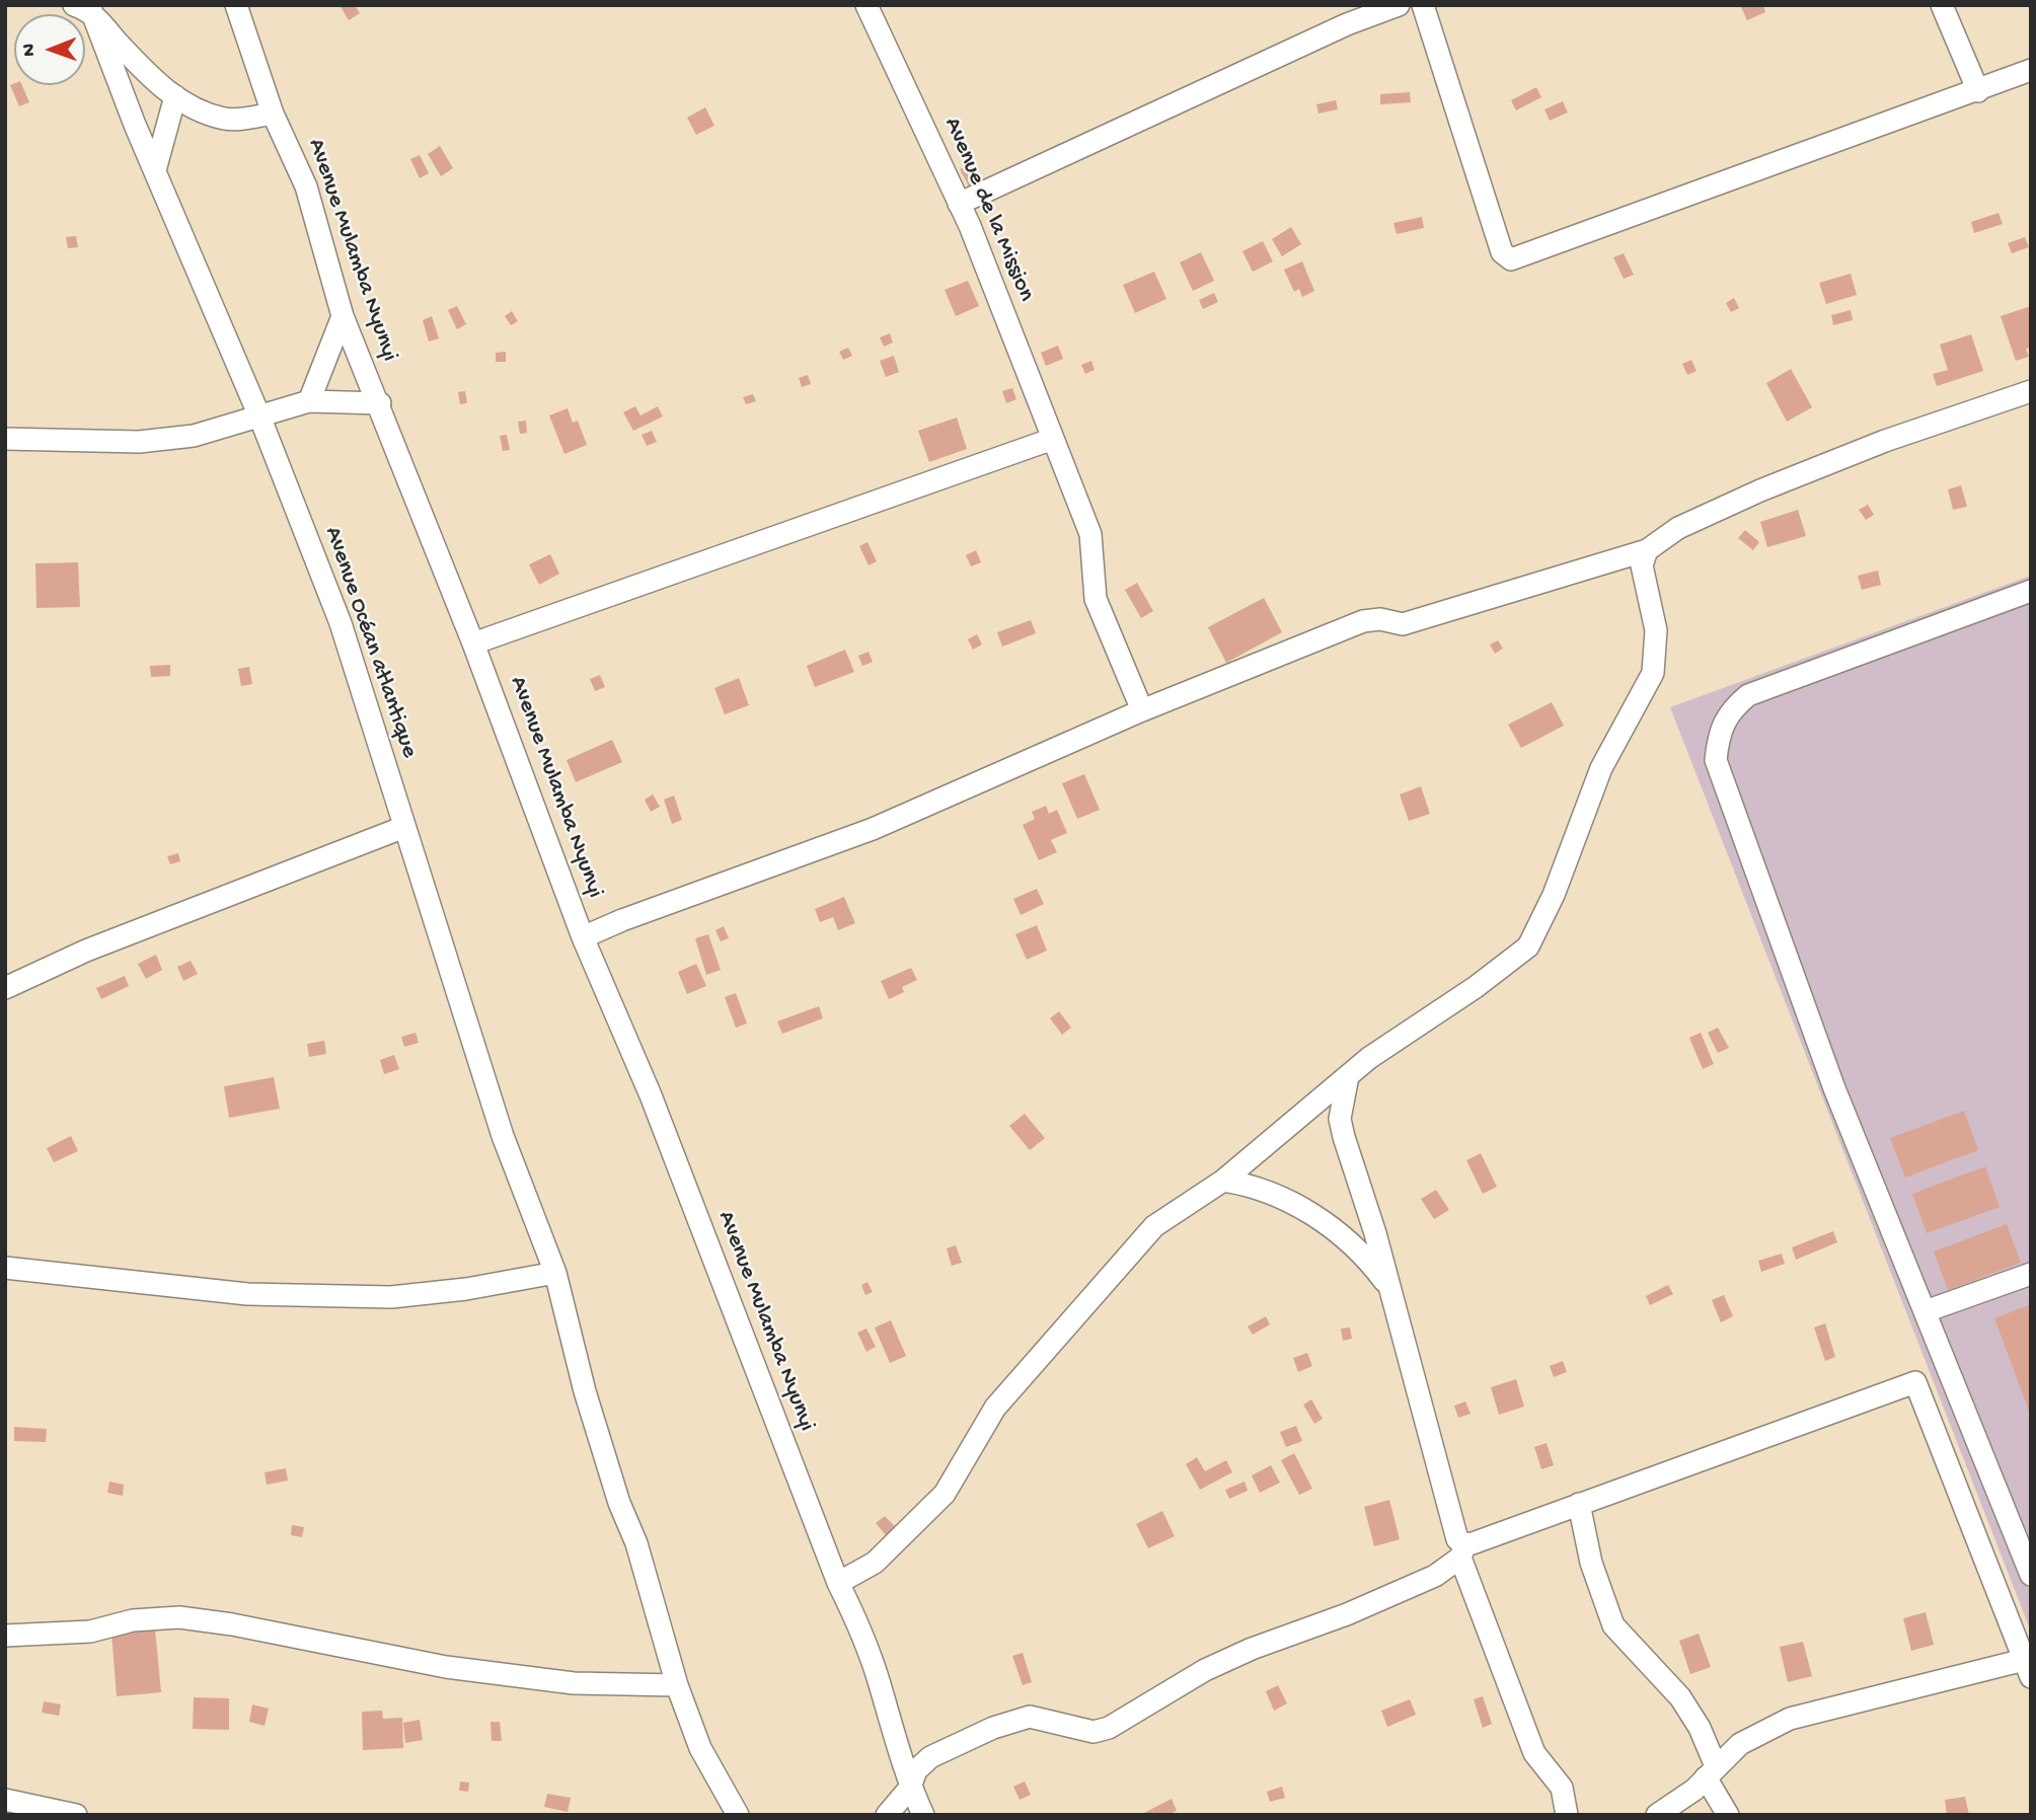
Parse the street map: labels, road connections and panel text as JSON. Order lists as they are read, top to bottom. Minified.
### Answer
{"streets":{"street":["Avenue de la Mission","Avenue Mulamba Nyunyi","Avenue Océan atlantique"]},"north":"left"}
